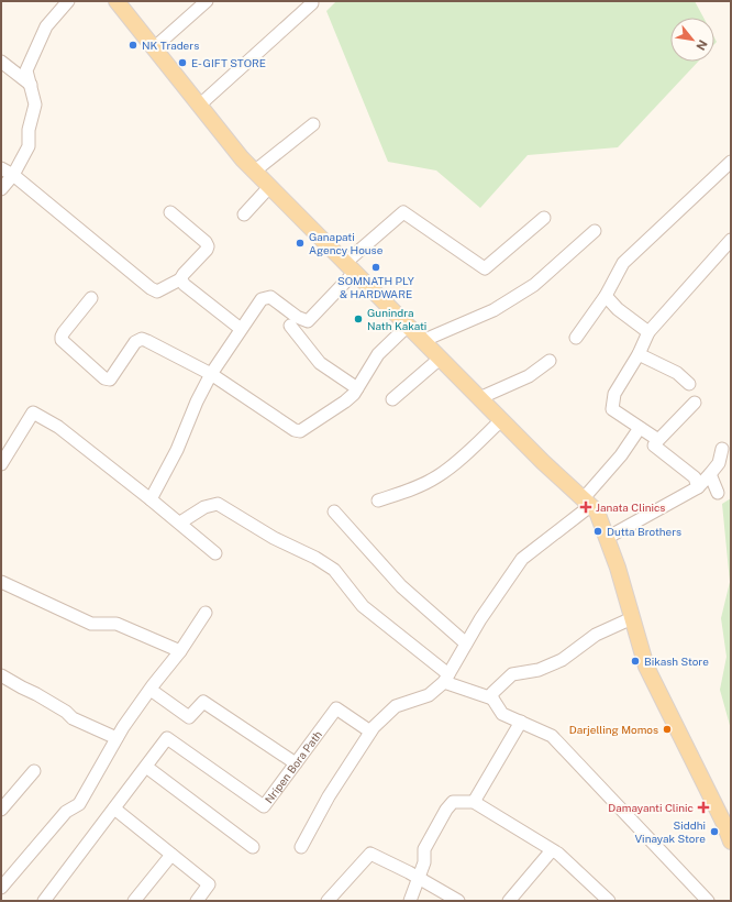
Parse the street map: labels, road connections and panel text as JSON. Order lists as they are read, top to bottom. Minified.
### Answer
{"streets":{"street":["Nripen Bora Path"]},"places":{"other":["NK Traders","E- GIFT STORE","Ganapati Agency House","SOMNATH PLY & HARDWARE","Gunindra Nath Kakati","Dutta Brothers","Bikash Store","Darjelling Momos","Siddhi Vinayak Store"],"health":["Janata Clinics","Damayanti Clinic"]},"north":"bottom right"}
